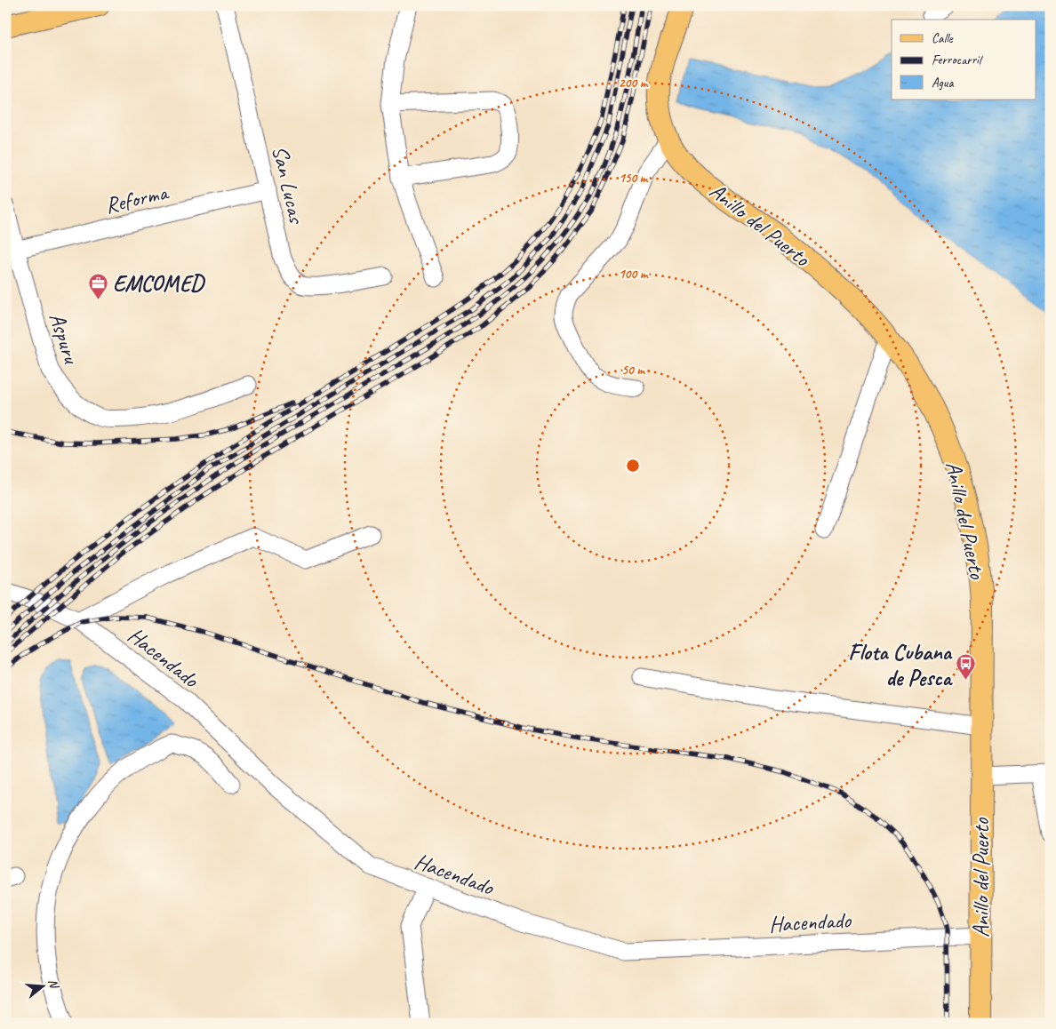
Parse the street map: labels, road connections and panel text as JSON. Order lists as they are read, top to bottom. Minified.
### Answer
{"streets":{"main road":["Anillo del Puerto"],"street":["San Lucas","Reforma","Aspuru","Hacendado"]},"crossings":[["San Lucas","Reforma"],["Reforma","Aspuru"],["Anillo del Puerto","Hacendado"]],"places":{"office":["EMCOMED"],"bus stop":["Flota Cubana de Pesca"]},"legend":["Calle","Ferrocarril","Agua"],"north":"right","rings":["200 m","150 m","100 m","50 m"]}
